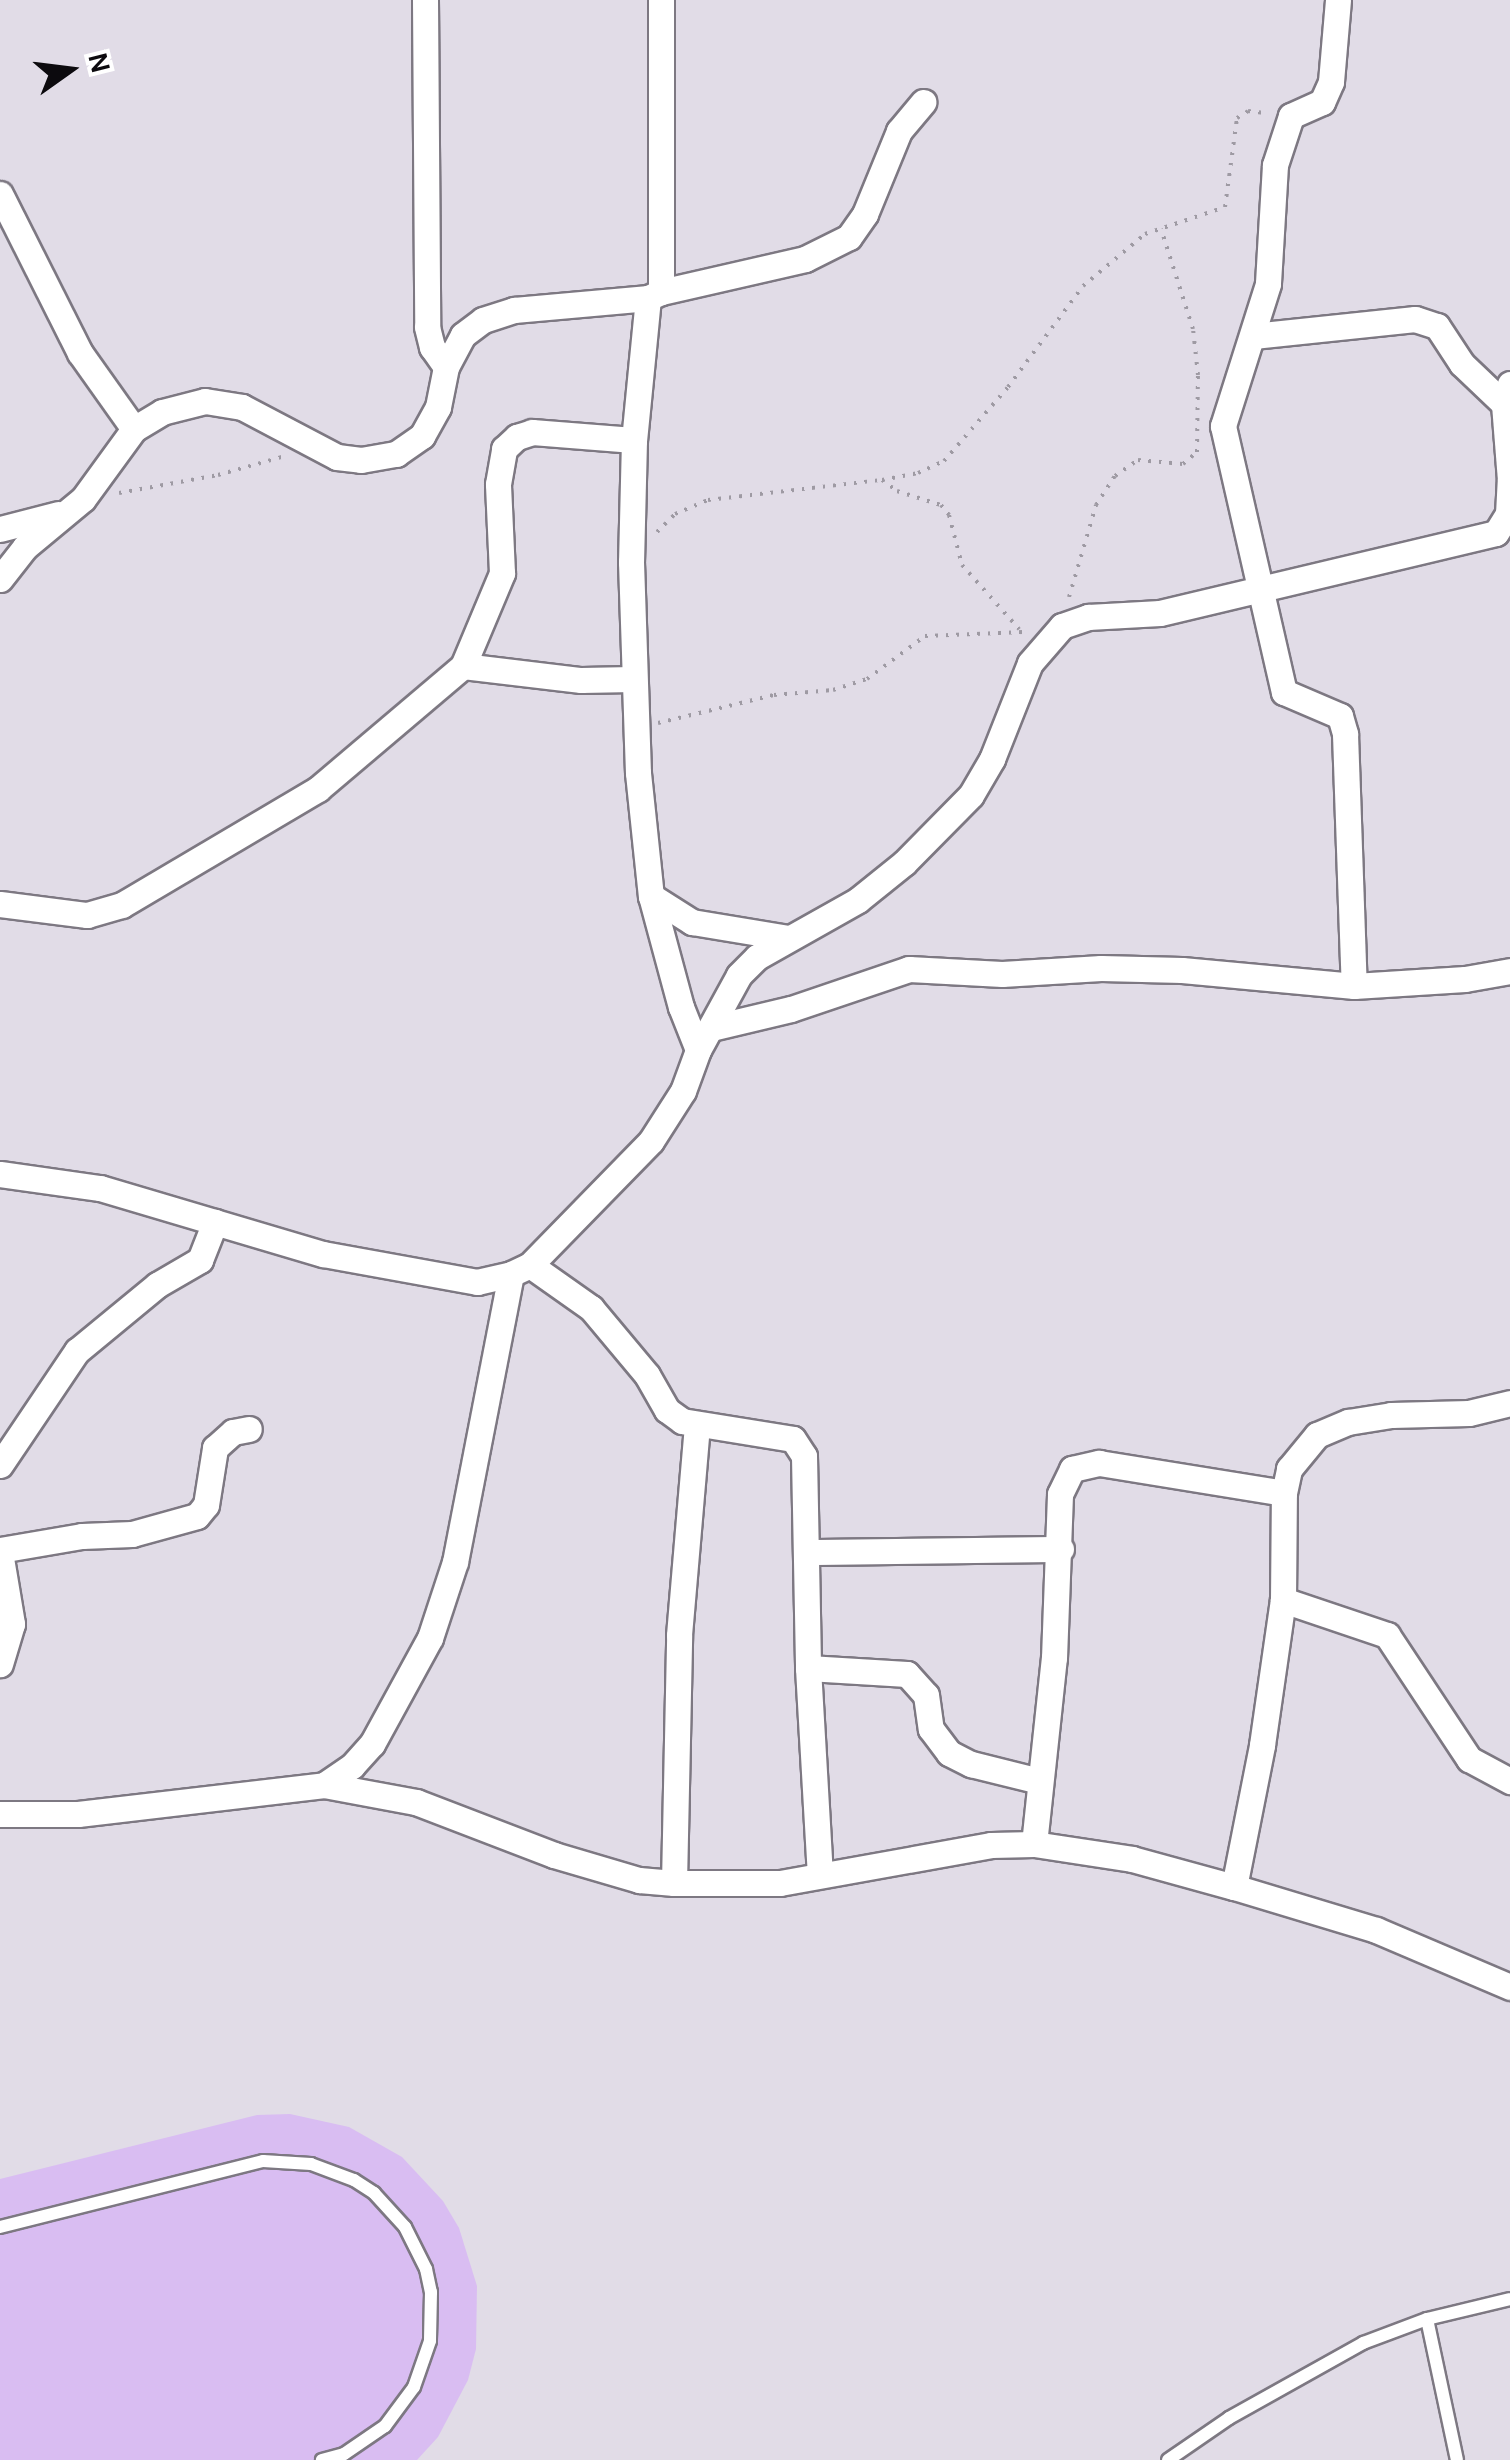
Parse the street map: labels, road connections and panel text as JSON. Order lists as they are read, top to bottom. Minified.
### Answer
{"north":"right"}
